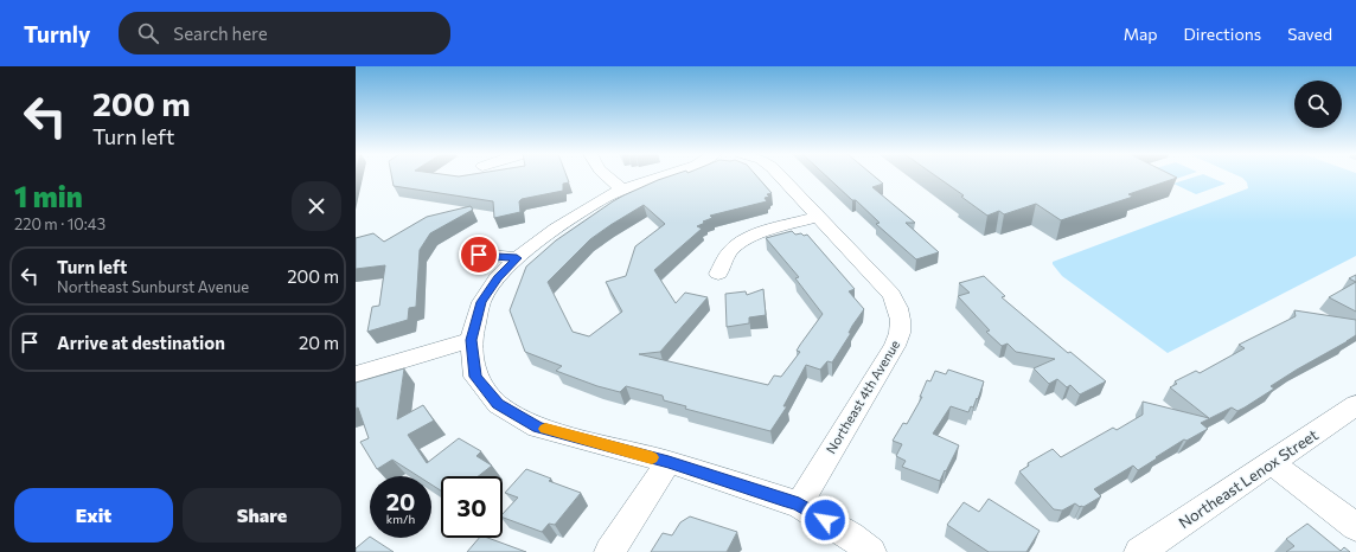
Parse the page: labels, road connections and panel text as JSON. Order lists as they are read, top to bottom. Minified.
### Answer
{"streets":{"street":["Northeast 4th Avenue","Northeast Lenox Street"]},"page":{"header":"Turnly","search":"Search here","nav":["Map","Directions","Saved"],"turn":["200 m","Turn left"],"heading":["1 min","220 m · 10:43"],"list":[{"name":"Turn left","note":"Northeast Sunburst Avenue","value":"200 m"},{"name":"Arrive at destination","value":"20 m"}],"speed":"20 km/h","limit":"30","buttons":["Exit","Share"]}}
